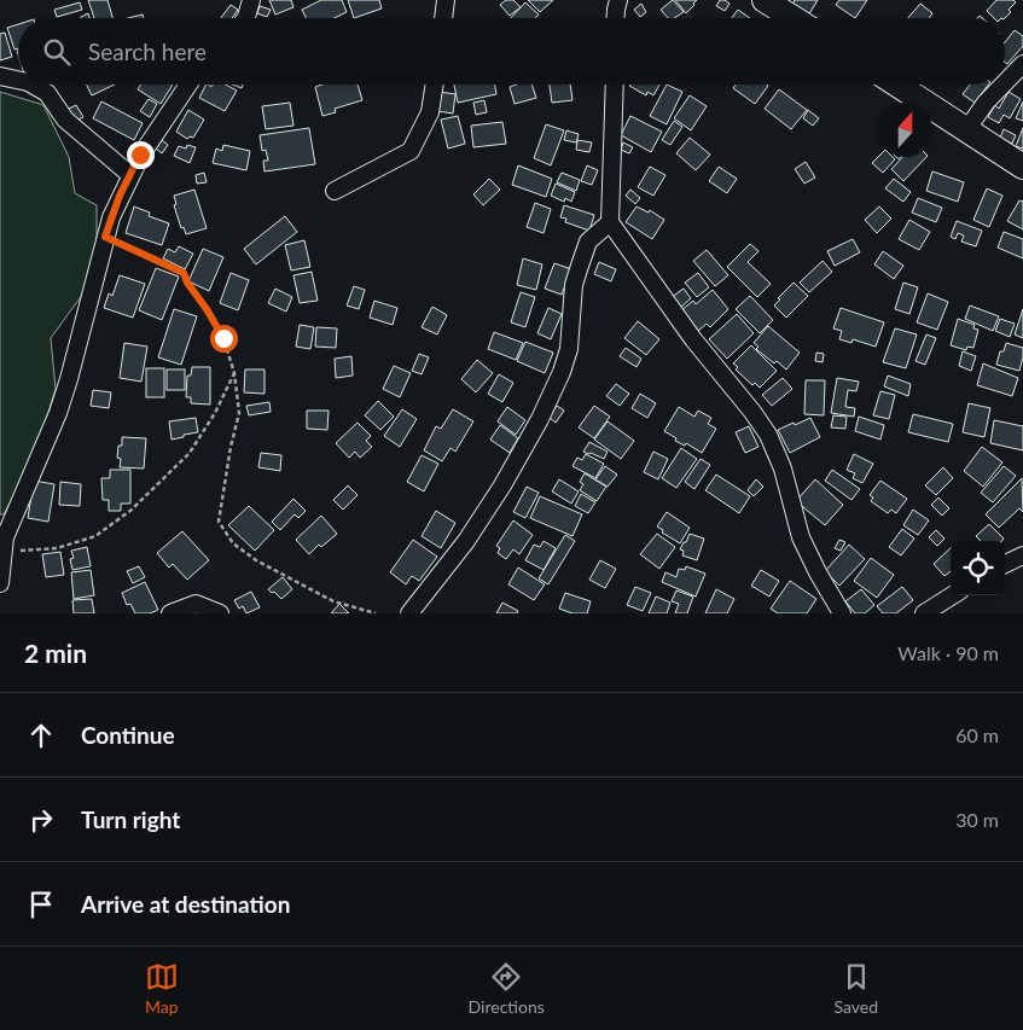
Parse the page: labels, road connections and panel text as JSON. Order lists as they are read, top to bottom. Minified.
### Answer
{"north":"top","page":{"search":"Search here","heading":["2 min","Walk · 90 m"],"list":[["Continue","60 m"],["Turn right","30 m"],"Arrive at destination"],"nav":["Map","Directions","Saved"]}}
